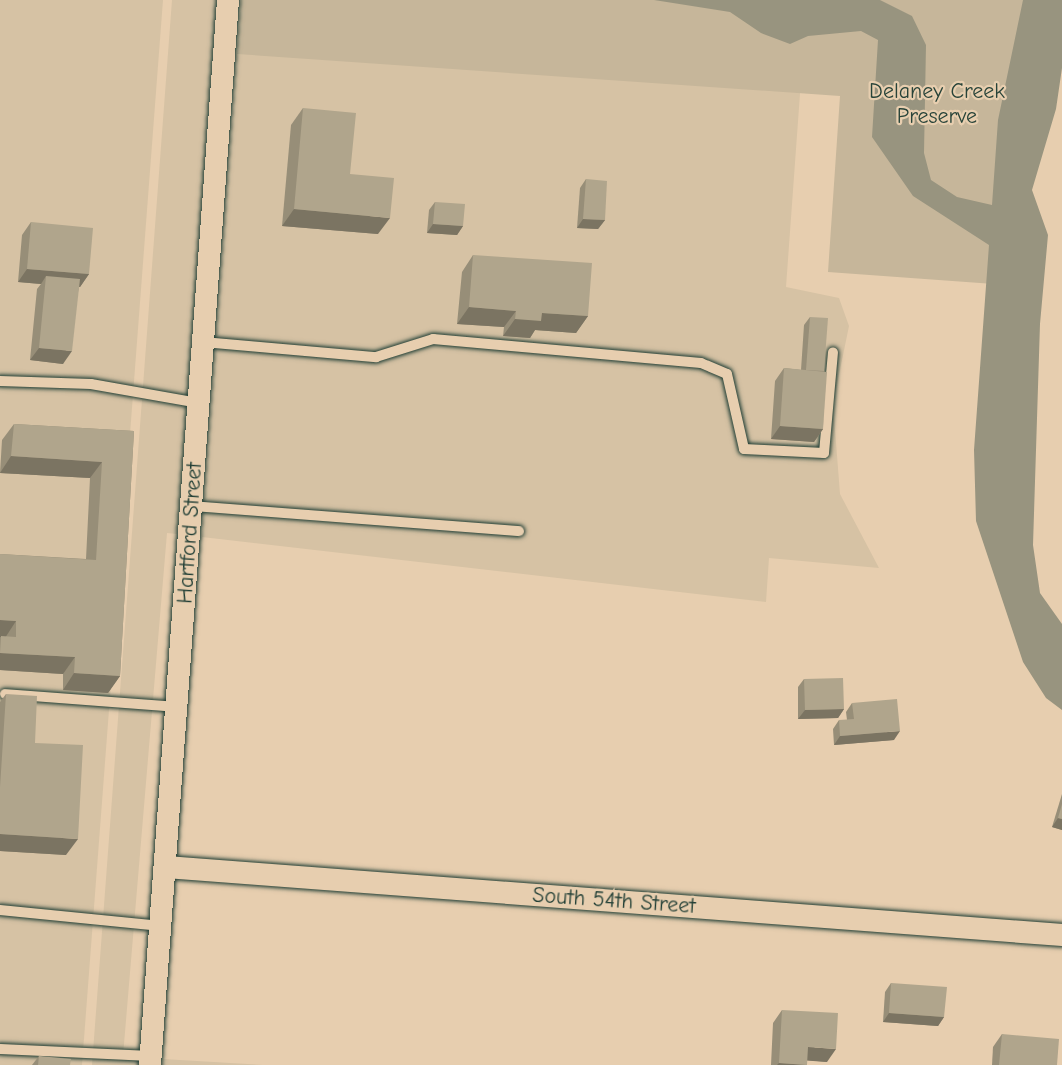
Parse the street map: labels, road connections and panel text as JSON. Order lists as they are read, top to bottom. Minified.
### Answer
{"streets":{"street":["Hartford Street","South 54th Street"]},"crossings":[["Hartford Street","South 54th Street"]],"parks":["Delaney Creek Preserve"]}
